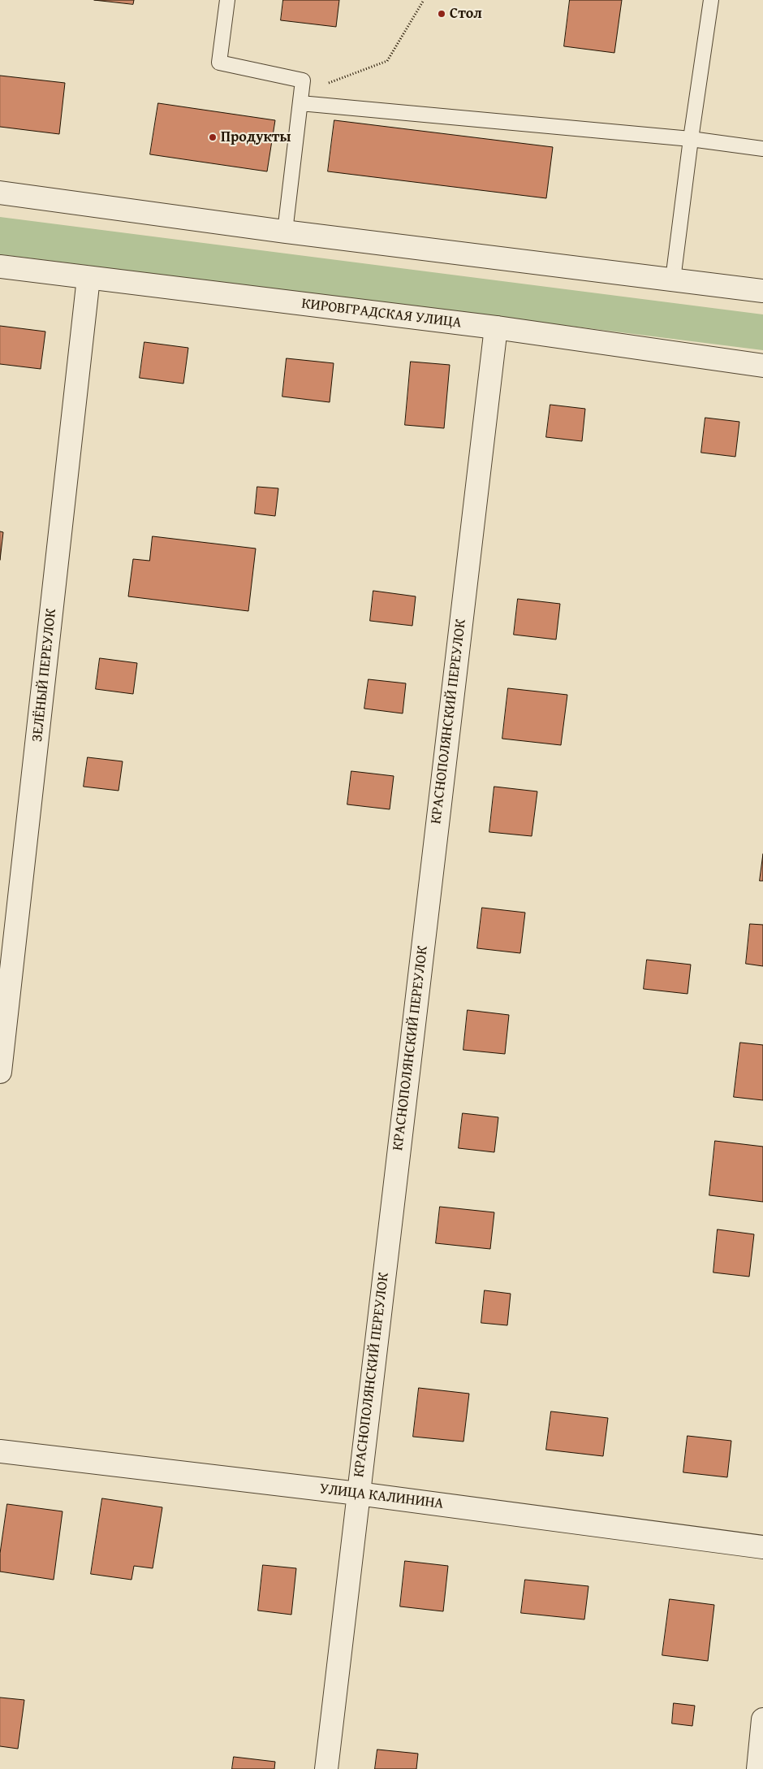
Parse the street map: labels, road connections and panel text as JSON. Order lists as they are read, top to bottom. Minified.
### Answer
{"streets":{"street":["КИРОВГРАДСКАЯ УЛИЦА","ЗЕЛЁНЫЙ ПЕРЕУЛОК","КРАСНОПОЛЯНСКИЙ ПЕРЕУЛОК","УЛИЦА КАЛИНИНА"]},"crossings":[["КИРОВГРАДСКАЯ УЛИЦА","ЗЕЛЁНЫЙ ПЕРЕУЛОК"],["КИРОВГРАДСКАЯ УЛИЦА","КРАСНОПОЛЯНСКИЙ ПЕРЕУЛОК"],["КРАСНОПОЛЯНСКИЙ ПЕРЕУЛОК","УЛИЦА КАЛИНИНА"]],"places":["Стол","Продукты"]}
